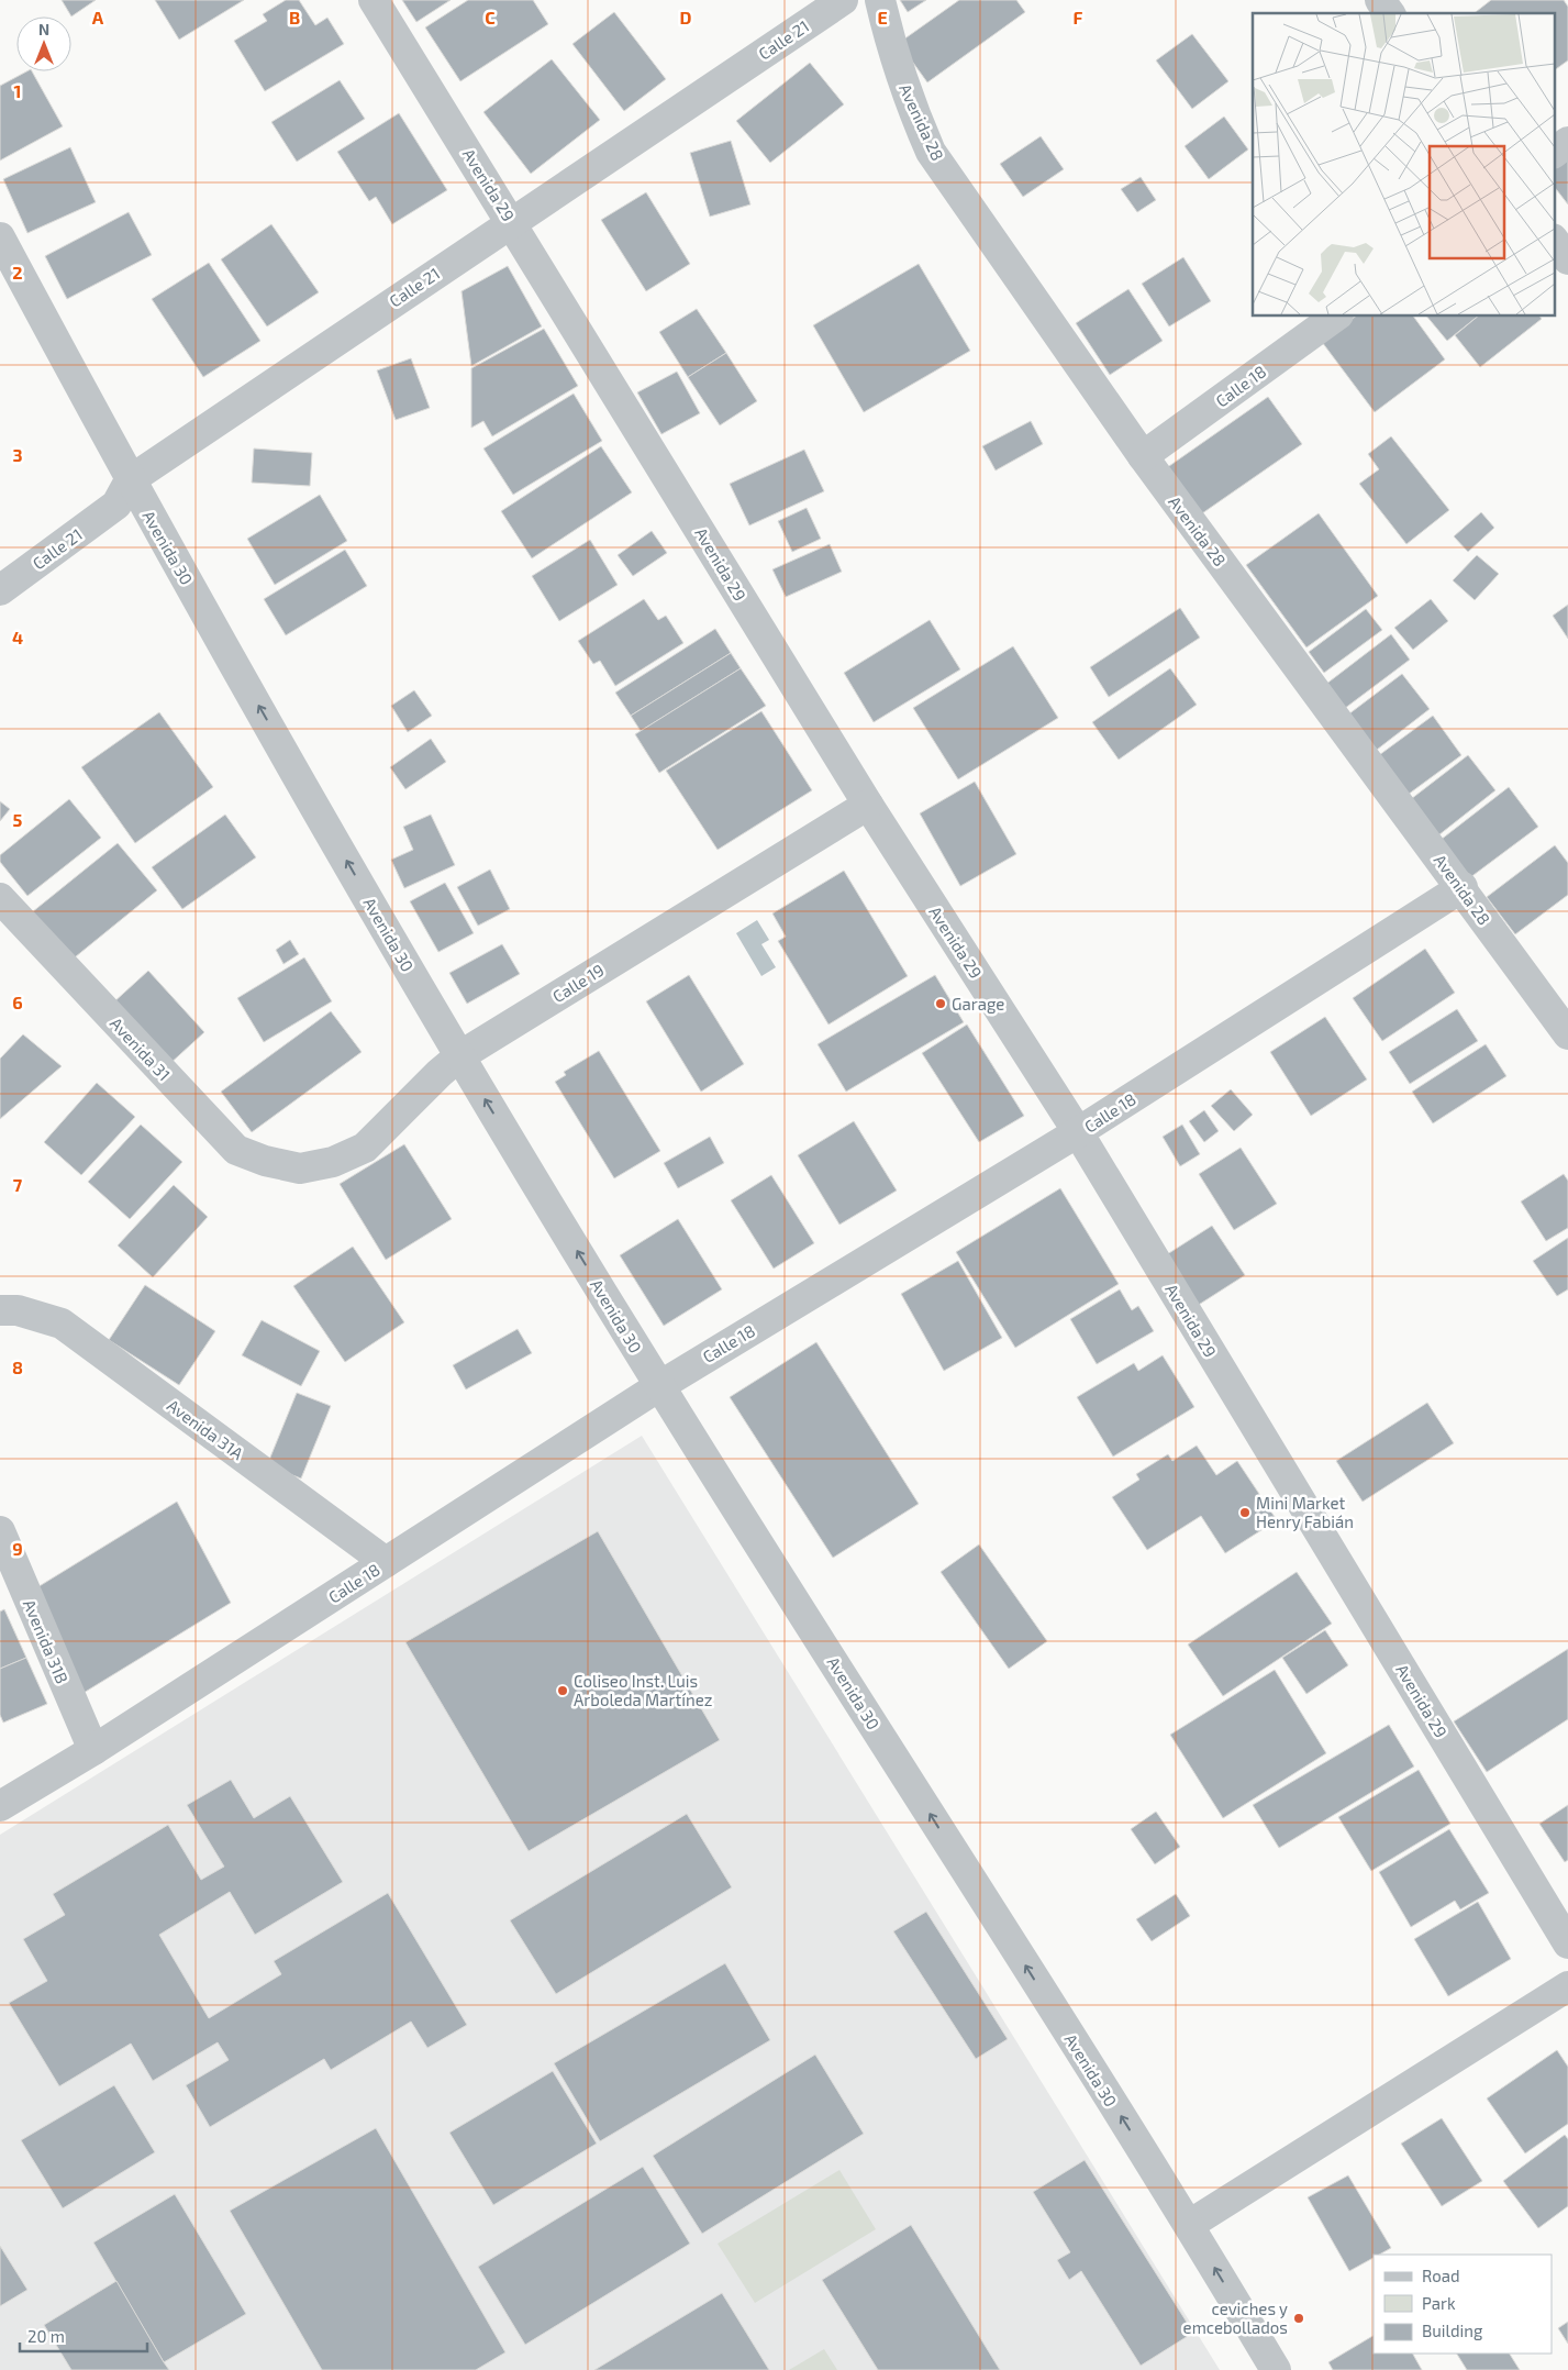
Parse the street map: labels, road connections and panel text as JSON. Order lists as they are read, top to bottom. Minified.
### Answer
{"streets":{"street":["Calle 21","Avenida 28","Avenida 29","Calle 18","Avenida 30","Calle 19","Avenida 31","Avenida 31A","Avenida 31B"]},"crossings":[["Calle 21","Avenida 29"],["Calle 21","Avenida 30"],["Avenida 28","Calle 18"],["Avenida 29","Calle 18"],["Avenida 29","Calle 19"],["Calle 18","Avenida 30"],["Calle 18","Avenida 31A"],["Calle 18","Avenida 31B"],["Avenida 30","Calle 19"],["Calle 19","Avenida 31"]],"one_way":["Avenida 30"],"places":["Garage","Mini Market Henry Fabián","Coliseo Inst. Luis Arboleda Martínez","ceviches y emcebollados"],"legend":["Road","Park","Building"],"scale_bar":"20 m","north":"top","grid":{"columns":["A","B","C","D","E","F"],"rows":["1","2","3","4","5","6","7","8","9"]}}
